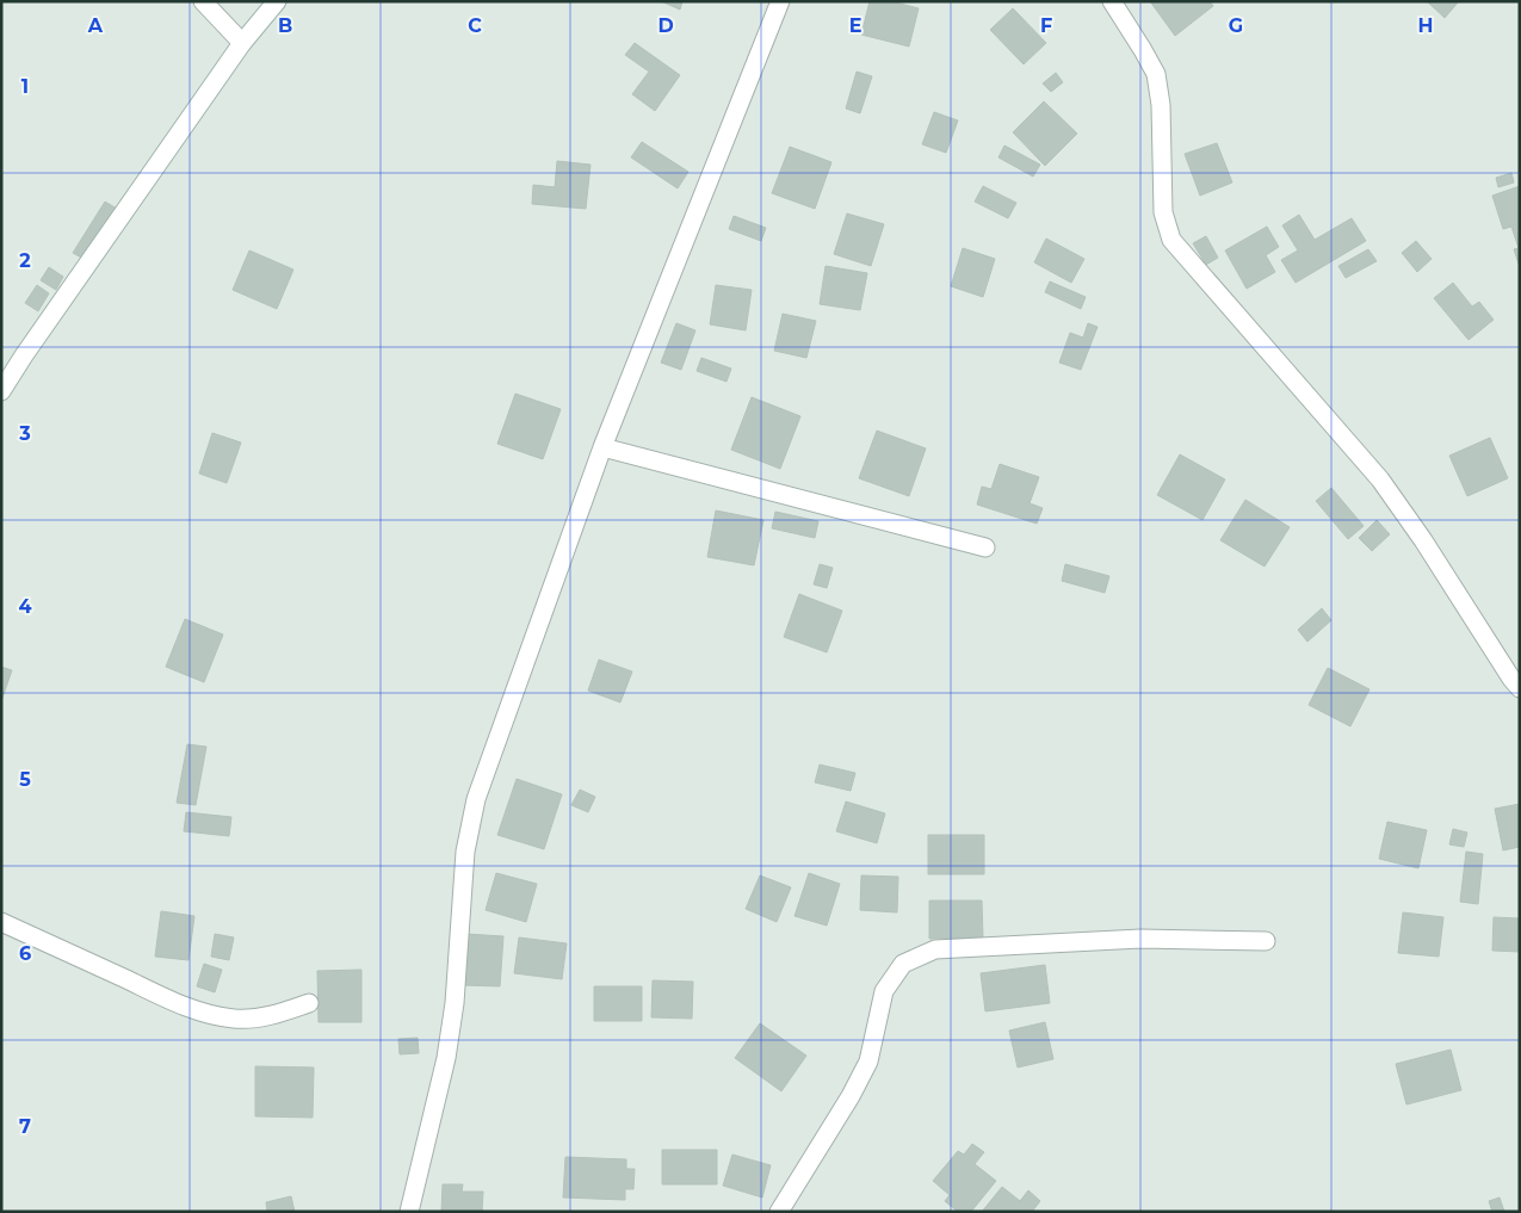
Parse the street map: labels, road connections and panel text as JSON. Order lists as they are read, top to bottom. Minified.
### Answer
{"grid":{"columns":["A","B","C","D","E","F","G","H"],"rows":["1","2","3","4","5","6","7"]}}
